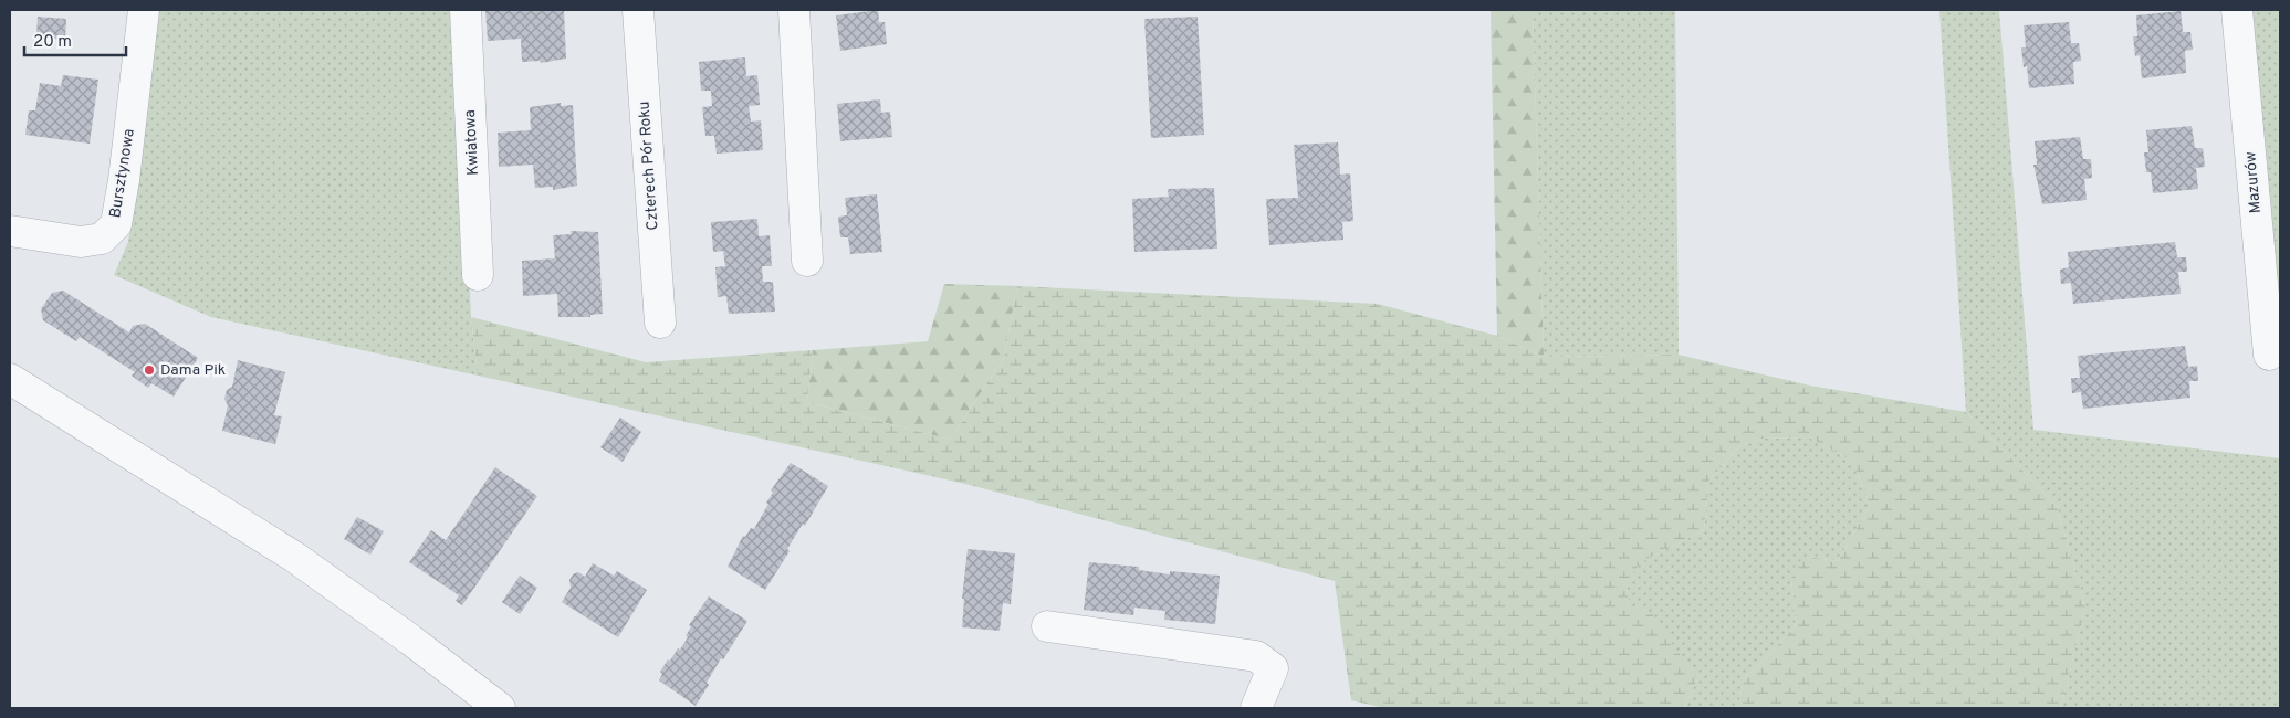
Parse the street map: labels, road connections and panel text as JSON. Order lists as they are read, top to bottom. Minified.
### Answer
{"streets":{"street":["Kwiatowa","Czterech Pór Roku","Bursztynowa","Mazurów"]},"places":["Dama Pik"],"scale_bar":"20 m"}
